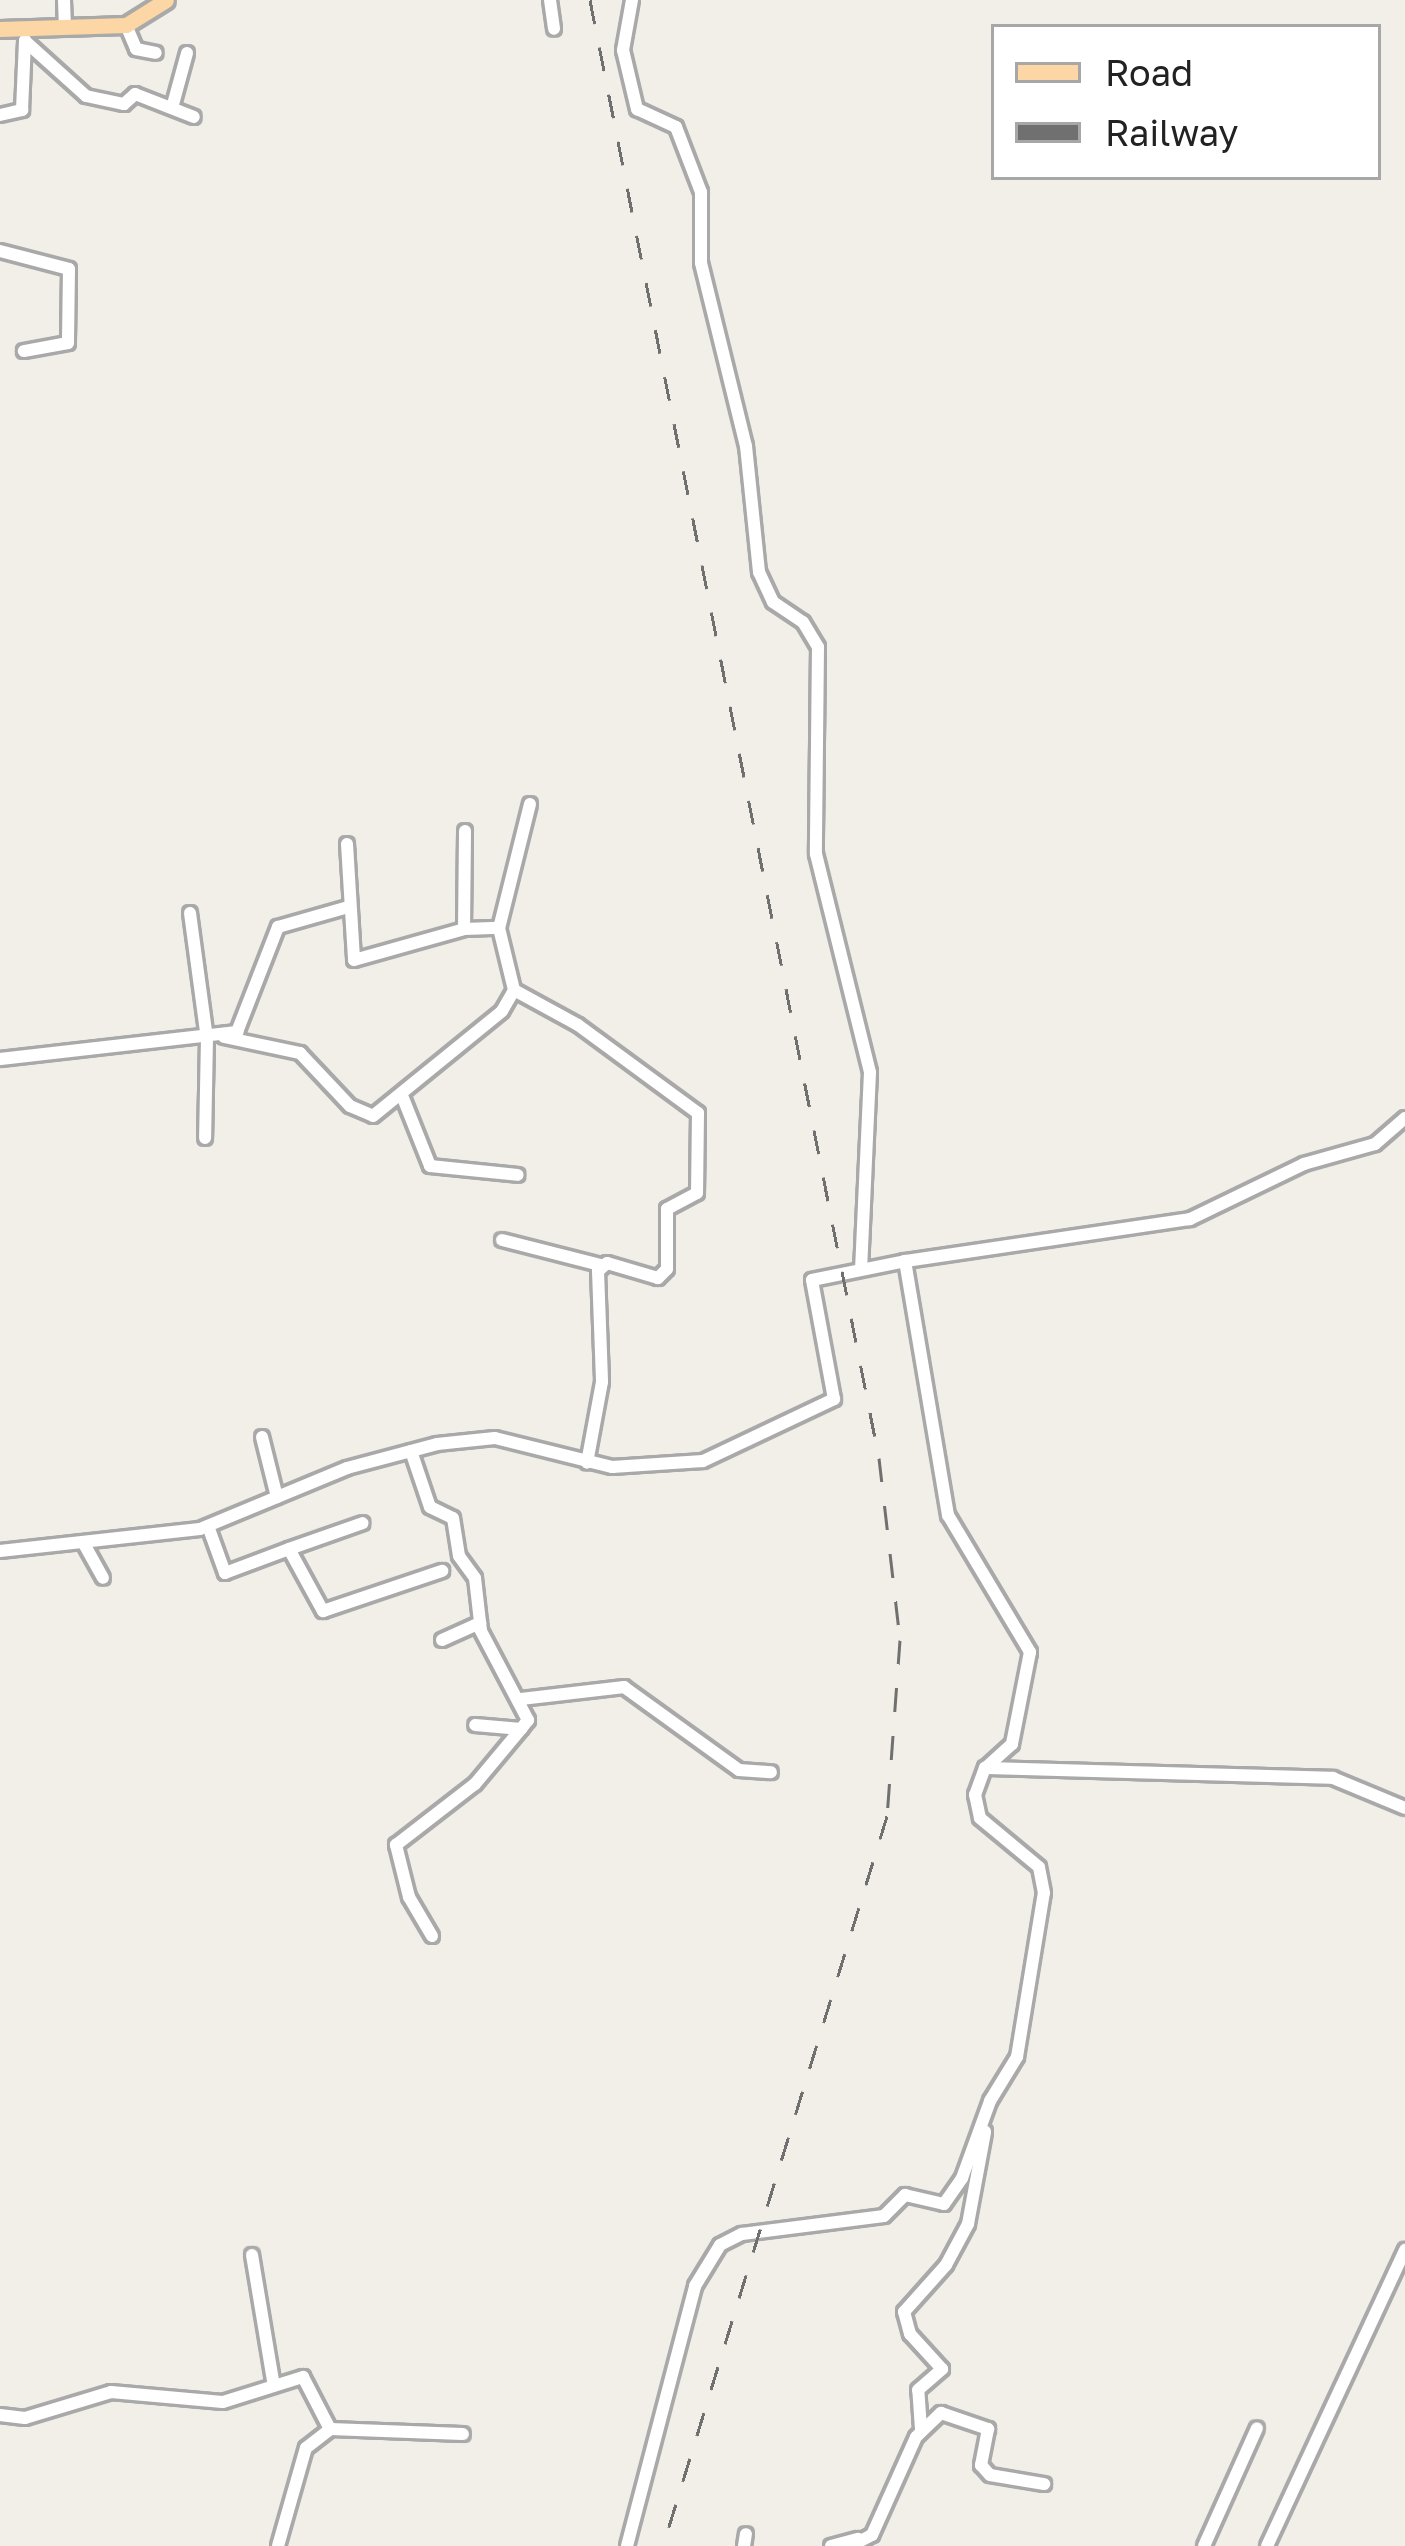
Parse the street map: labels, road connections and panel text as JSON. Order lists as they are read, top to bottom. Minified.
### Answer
{"legend":["Road","Railway"]}
